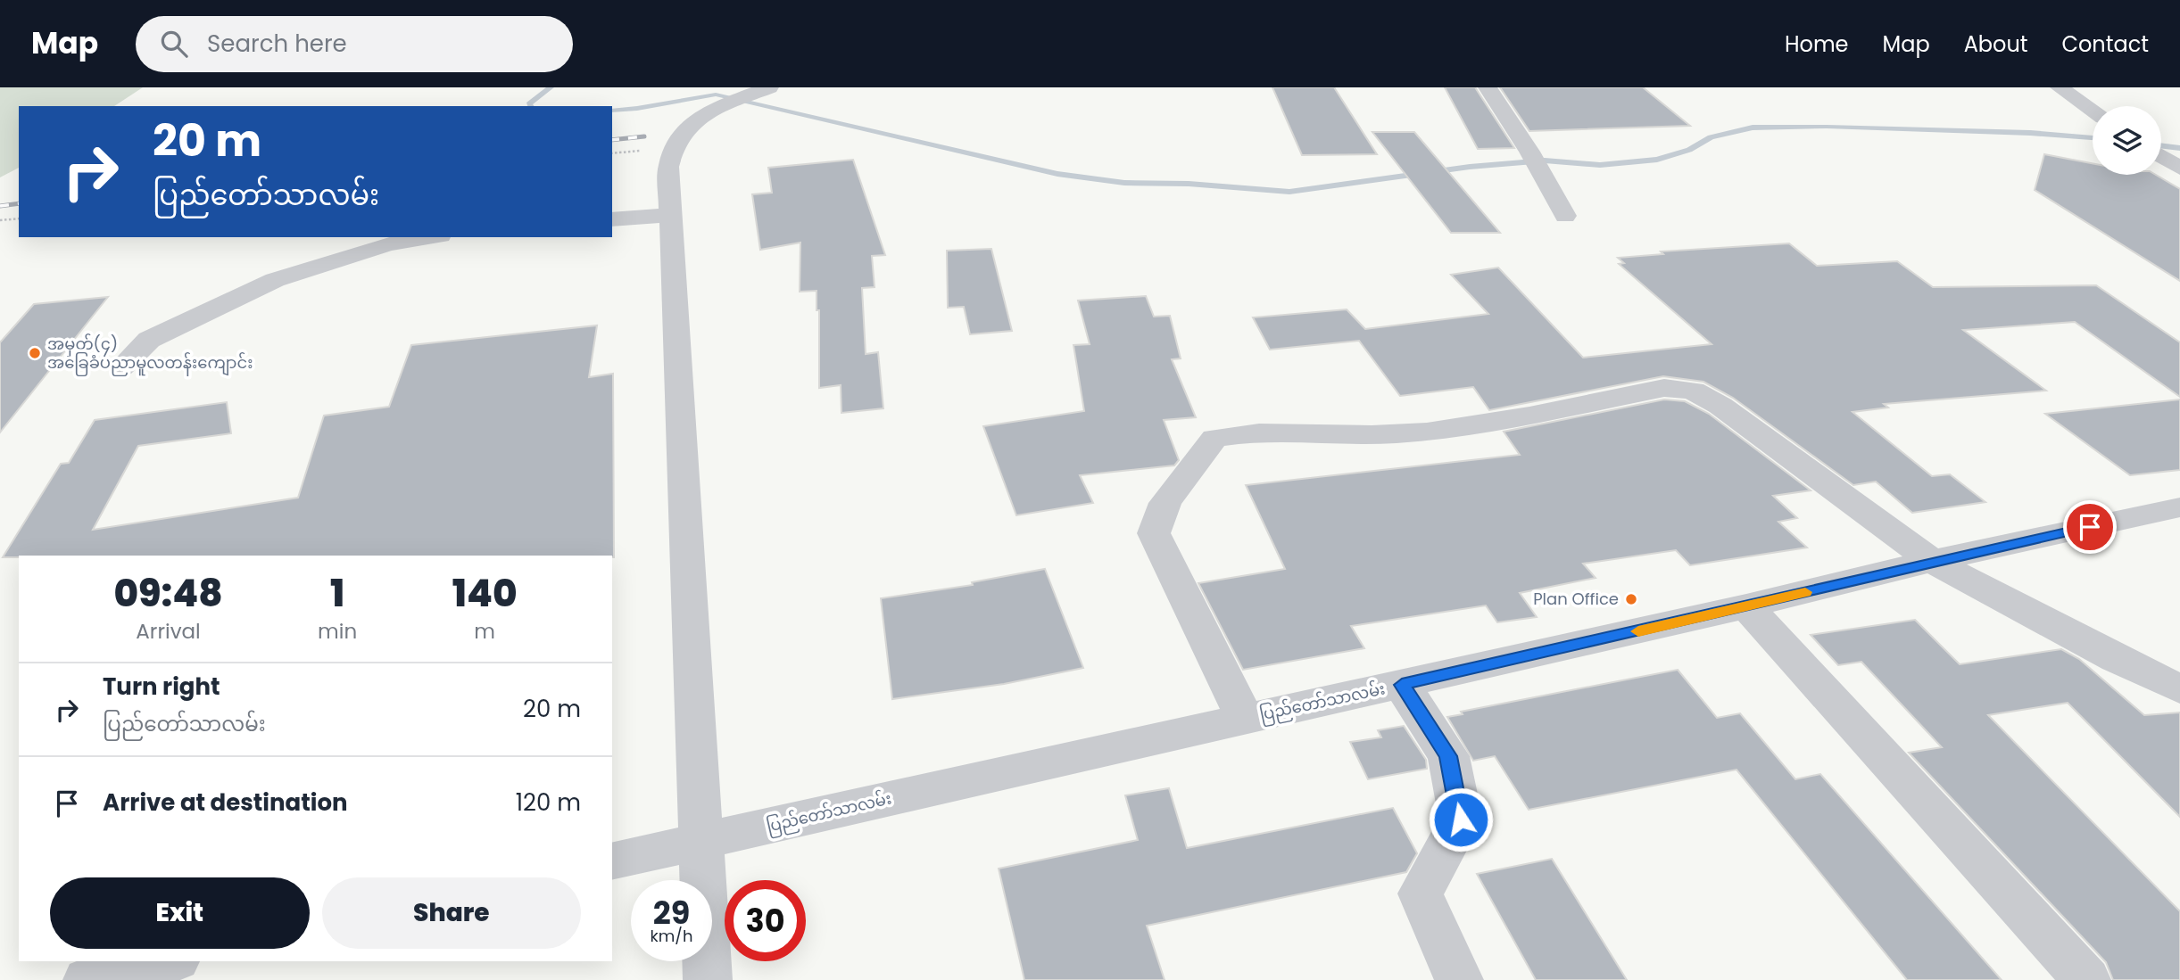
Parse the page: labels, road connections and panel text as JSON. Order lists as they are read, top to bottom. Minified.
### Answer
{"streets":{"street":["ပြည်တော်သာလမ်း"]},"places":["အမှတ်(၄) အခြေခံပညာမူလတန်းကျောင်း","Plan Office"],"page":{"header":"Map","search":"Search here","nav":["Home","Map","About","Contact"],"turn":["20 m","ပြည်တော်သာလမ်း"],"eta":["09:48","Arrival","1","min","140","m"],"list":[{"name":"Turn right","note":"ပြည်တော်သာလမ်း","value":"20 m"},{"name":"Arrive at destination","value":"120 m"}],"buttons":["Exit","Share"],"speed":"29 km/h","limit":"30"}}
